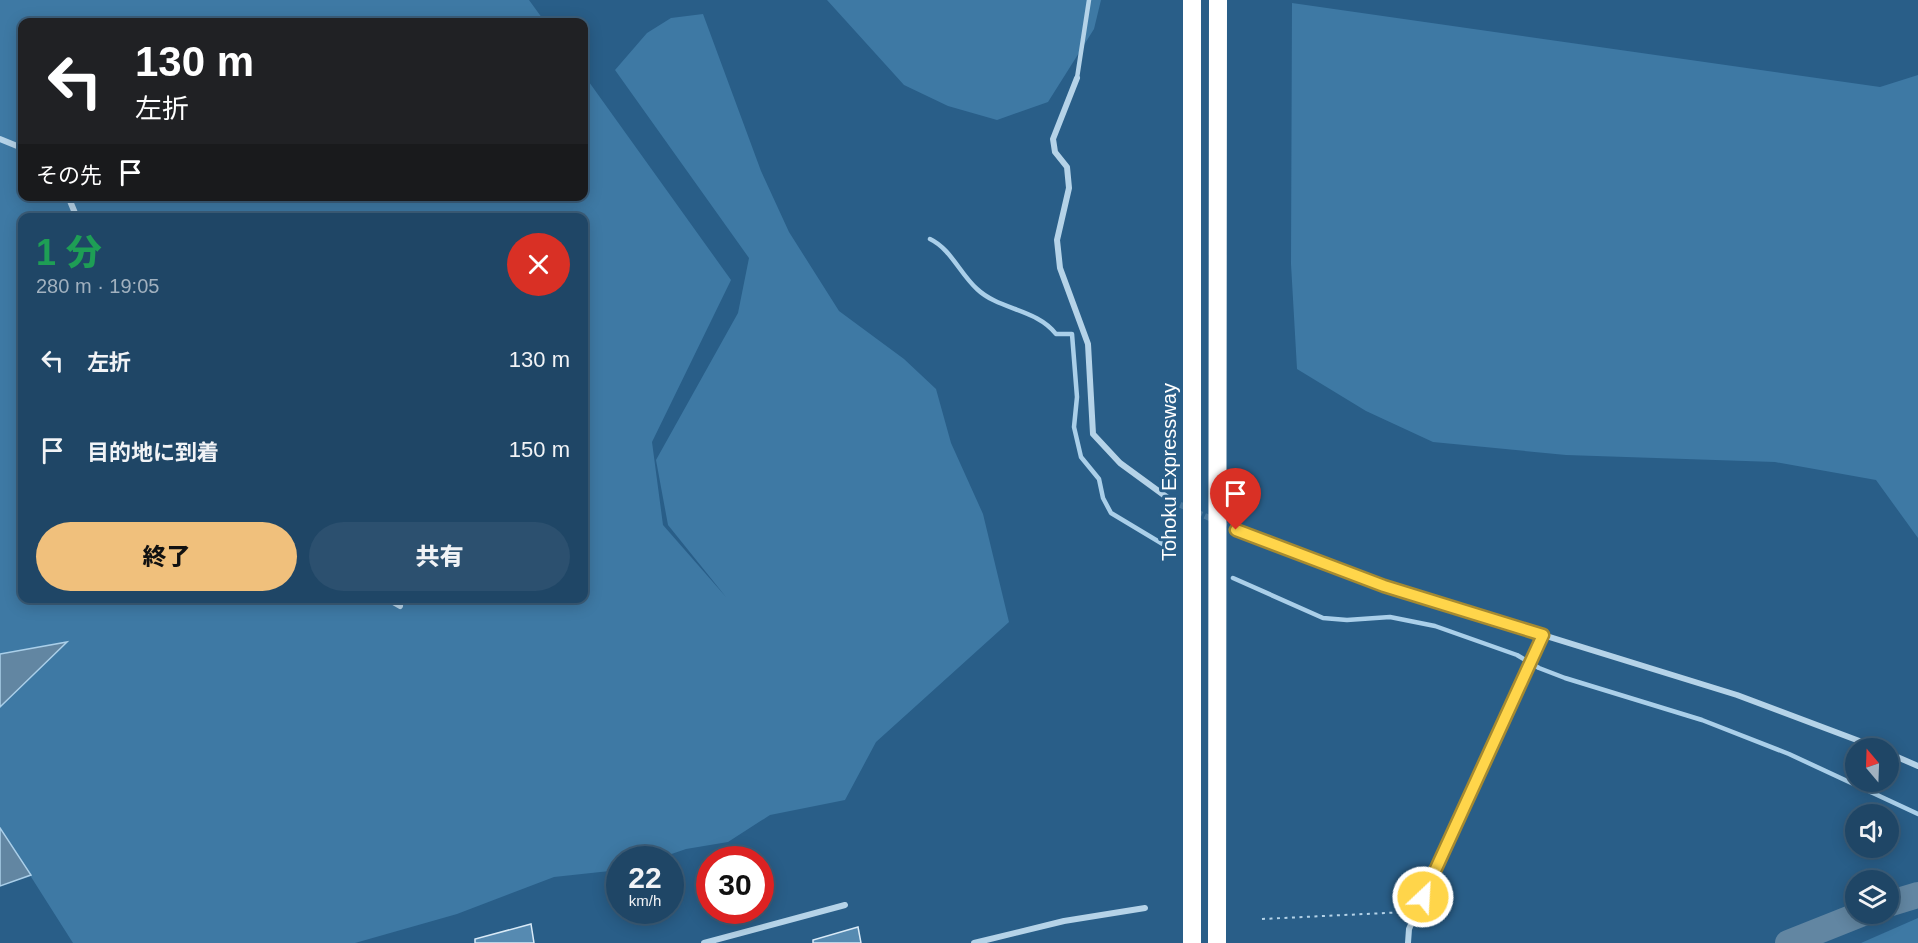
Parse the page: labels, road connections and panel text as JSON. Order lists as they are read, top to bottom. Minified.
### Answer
{"streets":{"highway":["Tohoku Expressway"]},"north":"top","page":{"turn":["130 m","左折"],"then":"その先","heading":["1 分","280 m · 19:05"],"list":[{"name":"左折","value":"130 m"},{"name":"目的地に到着","value":"150 m"}],"buttons":["終了","共有"],"speed":"22 km/h","limit":"30"}}
